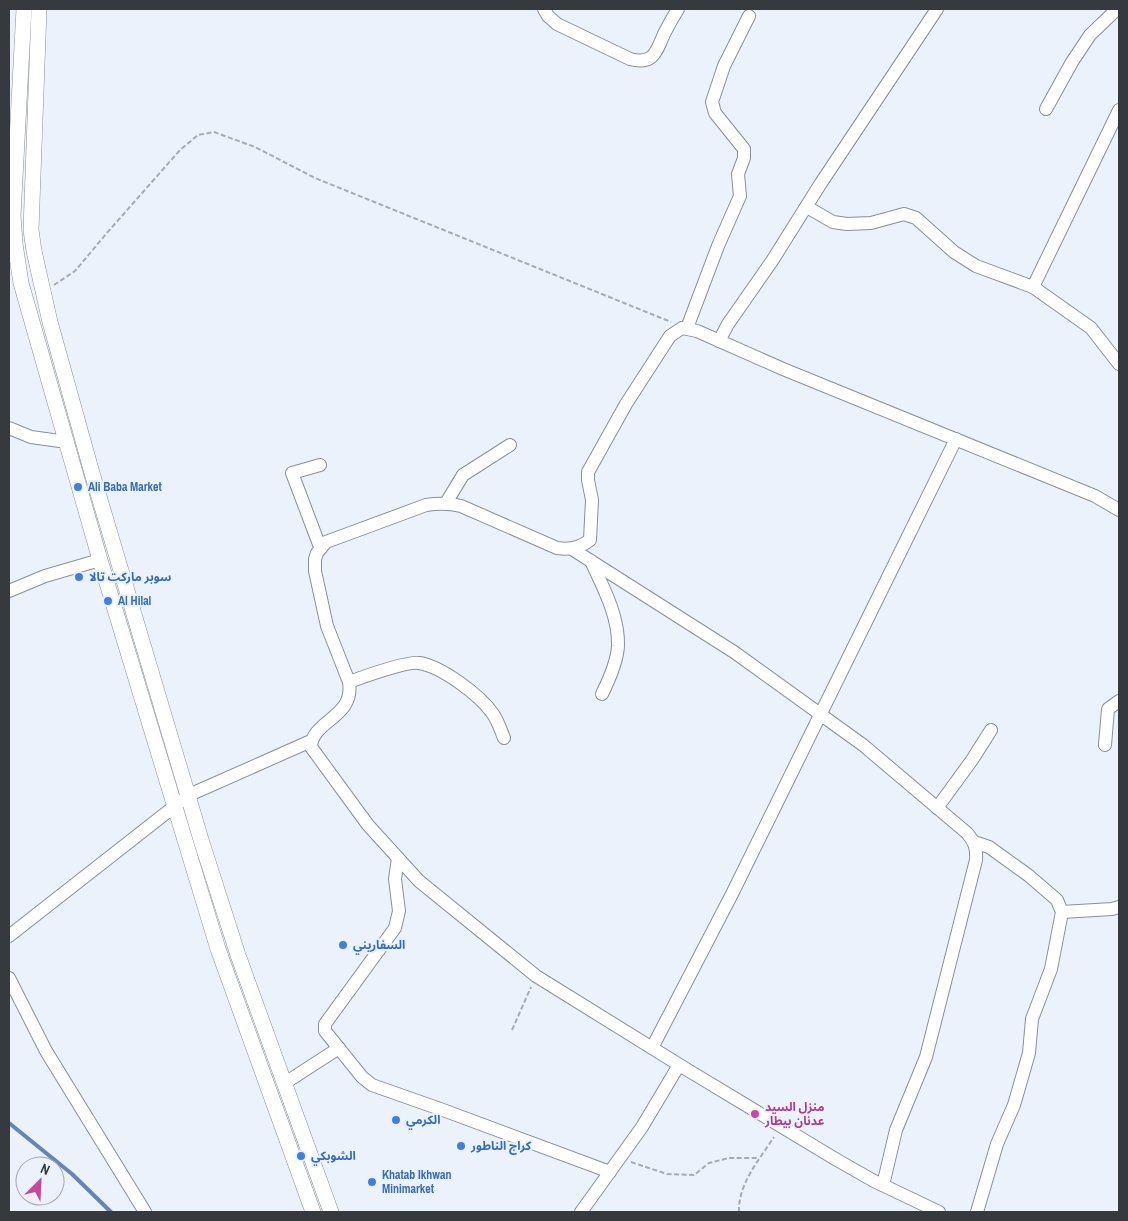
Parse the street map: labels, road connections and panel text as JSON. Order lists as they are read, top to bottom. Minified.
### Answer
{"places":["Ali Baba Market","سوبر ماركت تالا","Al Hilal","السفاريني","منزل السيد عدنان بيطار","الكرمي","كراج الناطور","الشوبكي","Khatab Ikhwan Minimarket"],"north":"top right"}
